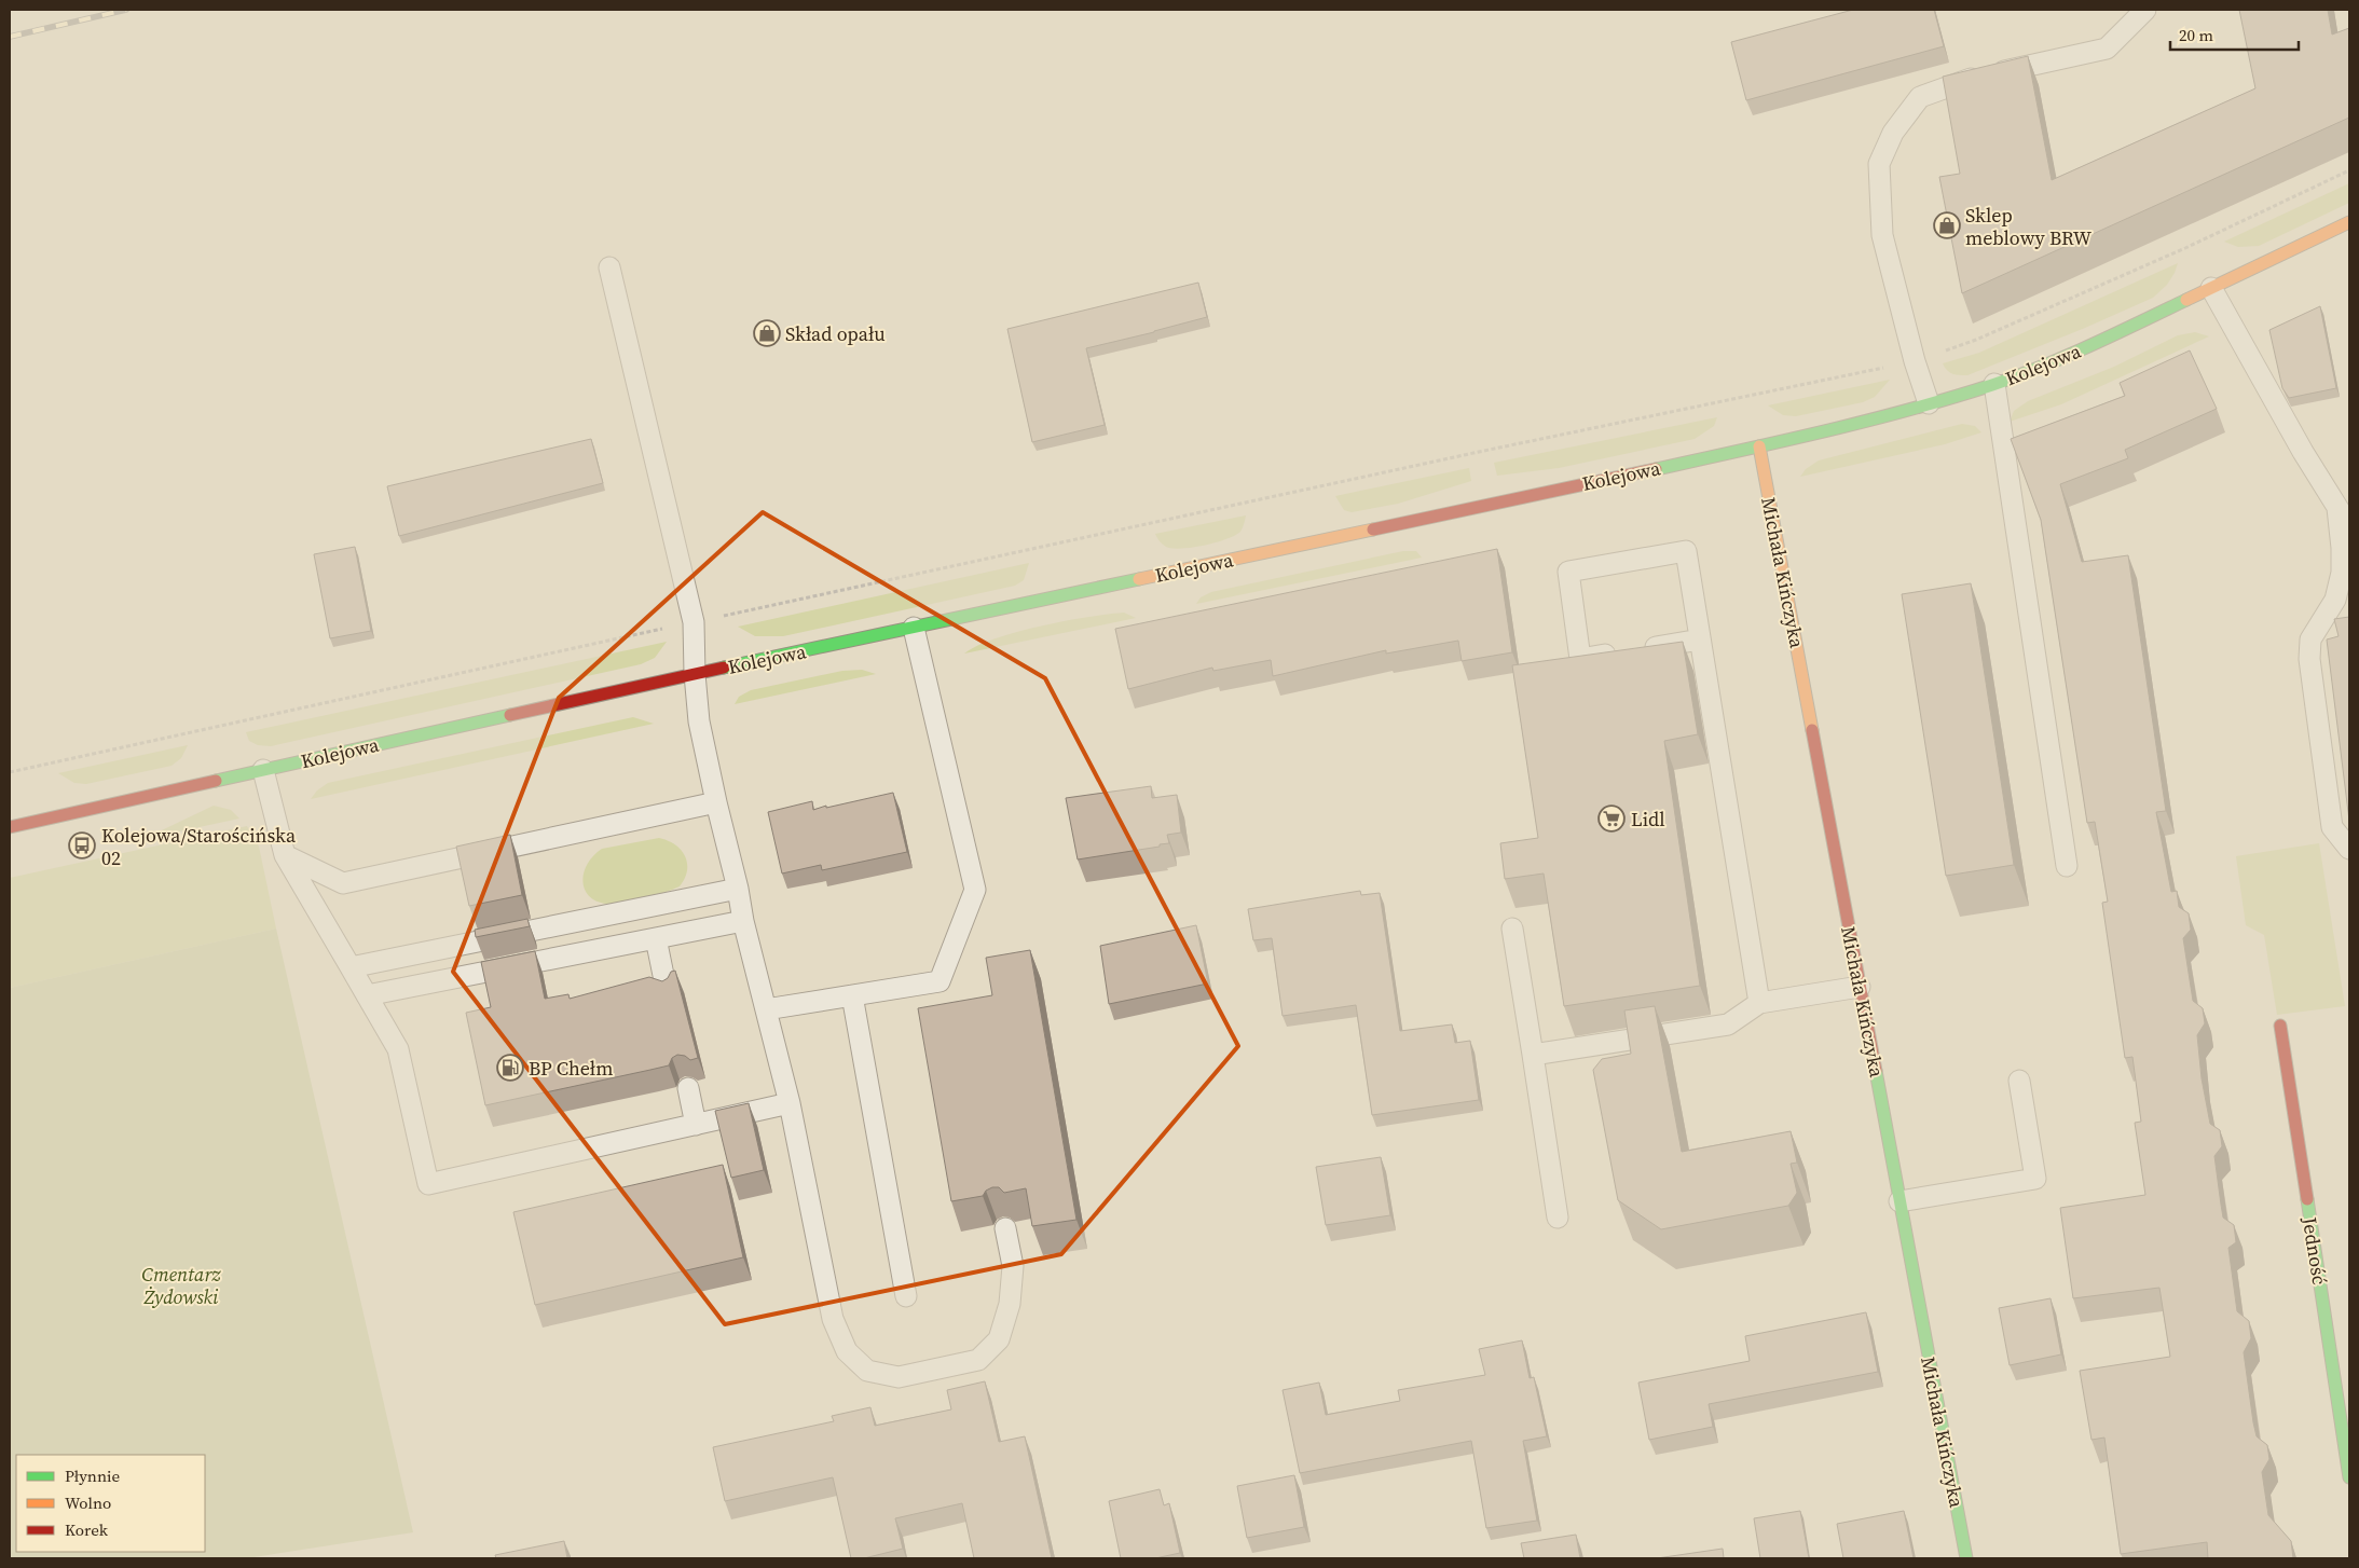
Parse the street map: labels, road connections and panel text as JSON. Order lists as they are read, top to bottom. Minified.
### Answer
{"streets":{"street":["Kolejowa","Michała Kińczyka","Jedność"]},"crossings":[["Kolejowa","Michała Kińczyka"]],"parks":["Cmentarz Żydowski"],"places":{"shop":["Sklep meblowy BRW","Skład opału"],"supermarket":["Lidl"],"bus stop":["Kolejowa/Starościńska 02"],"fuel station":["BP Chełm"]},"legend":["Płynnie","Wolno","Korek"],"scale_bar":"20 m"}
